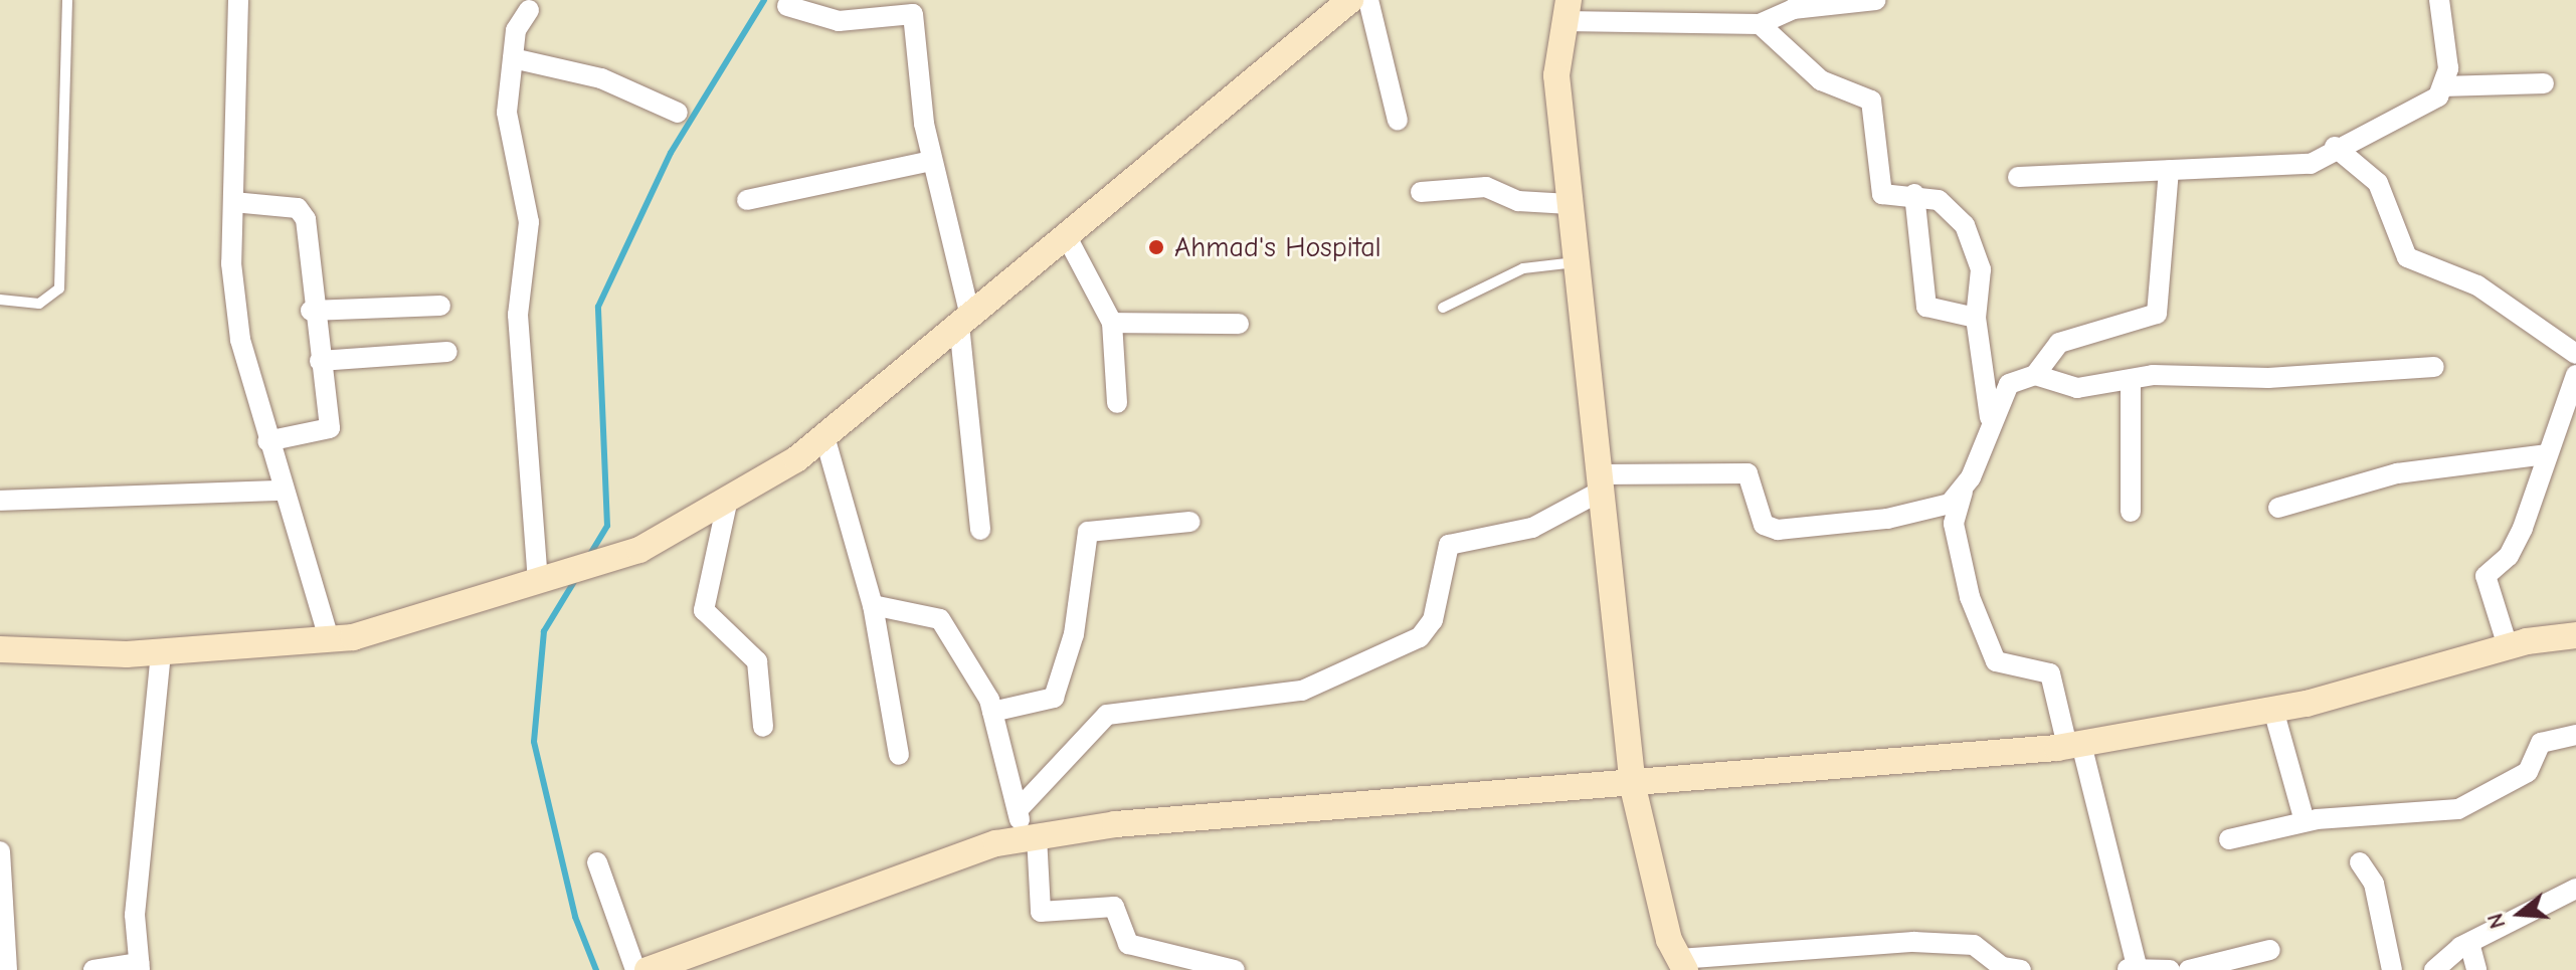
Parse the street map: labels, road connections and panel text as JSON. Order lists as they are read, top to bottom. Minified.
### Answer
{"places":["Ahmad's Hospital"],"north":"left"}
